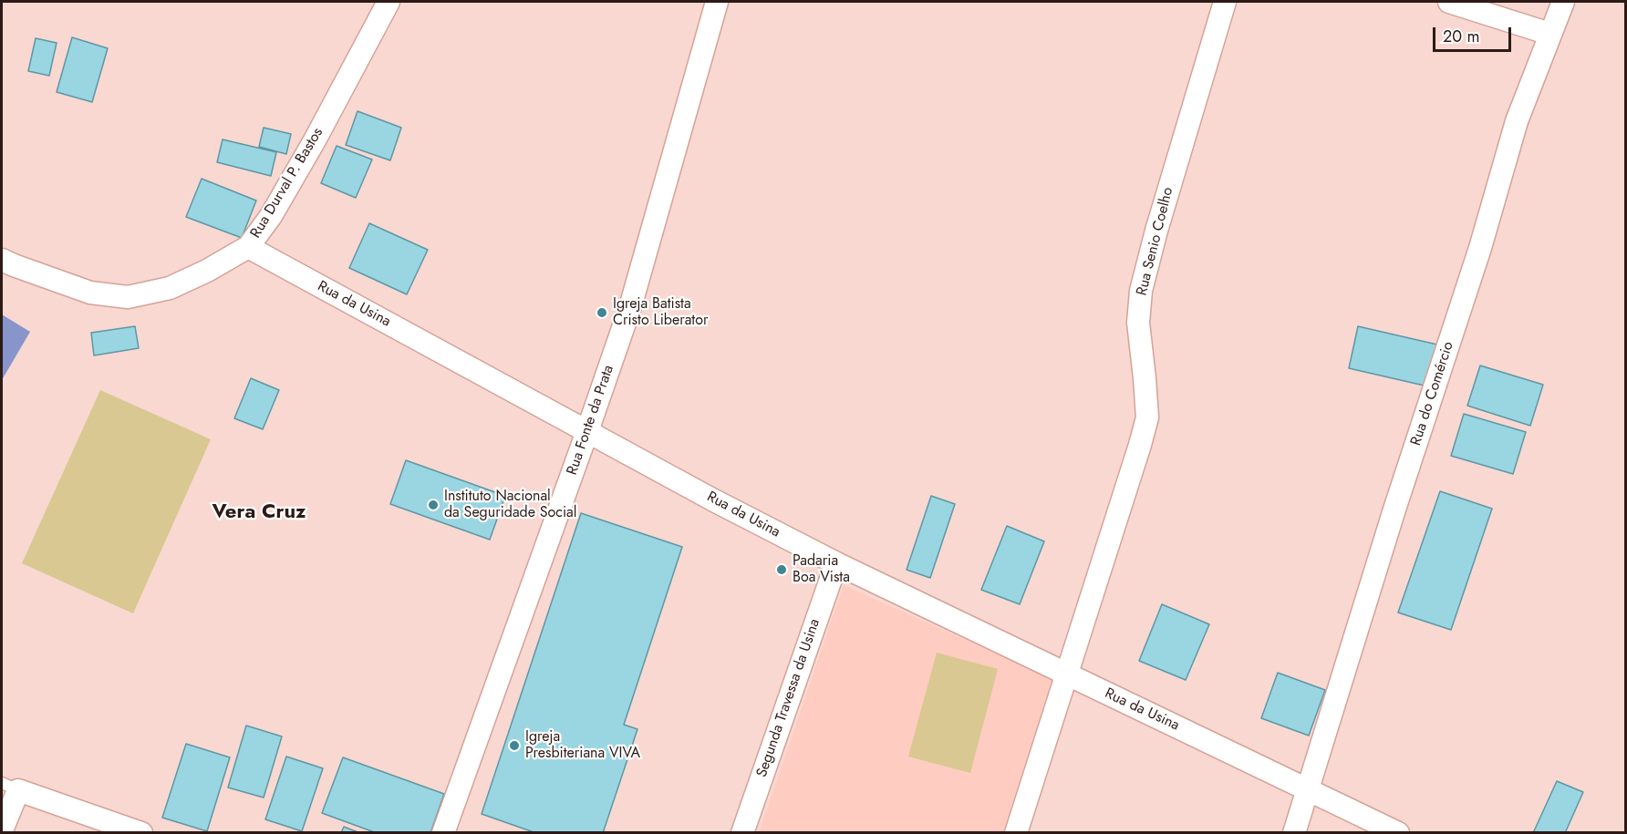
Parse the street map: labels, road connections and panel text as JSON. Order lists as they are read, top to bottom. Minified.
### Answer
{"streets":{"street":["Rua Durval P. Bastos","Rua Senio Coelho","Rua da Usina","Rua do Comércio","Rua Fonte da Prata","Segunda Travessa da Usina"]},"crossings":[["Rua Durval P. Bastos","Rua da Usina"],["Rua Senio Coelho","Rua da Usina"],["Rua da Usina","Rua do Comércio"],["Rua da Usina","Rua Fonte da Prata"],["Rua da Usina","Segunda Travessa da Usina"]],"districts":["Vera Cruz"],"places":["Igreja Batista Cristo Liberator","Instituto Nacional da Seguridade Social","Padaria Boa Vista","Igreja Presbiteriana VIVA"],"scale_bar":"20 m"}
